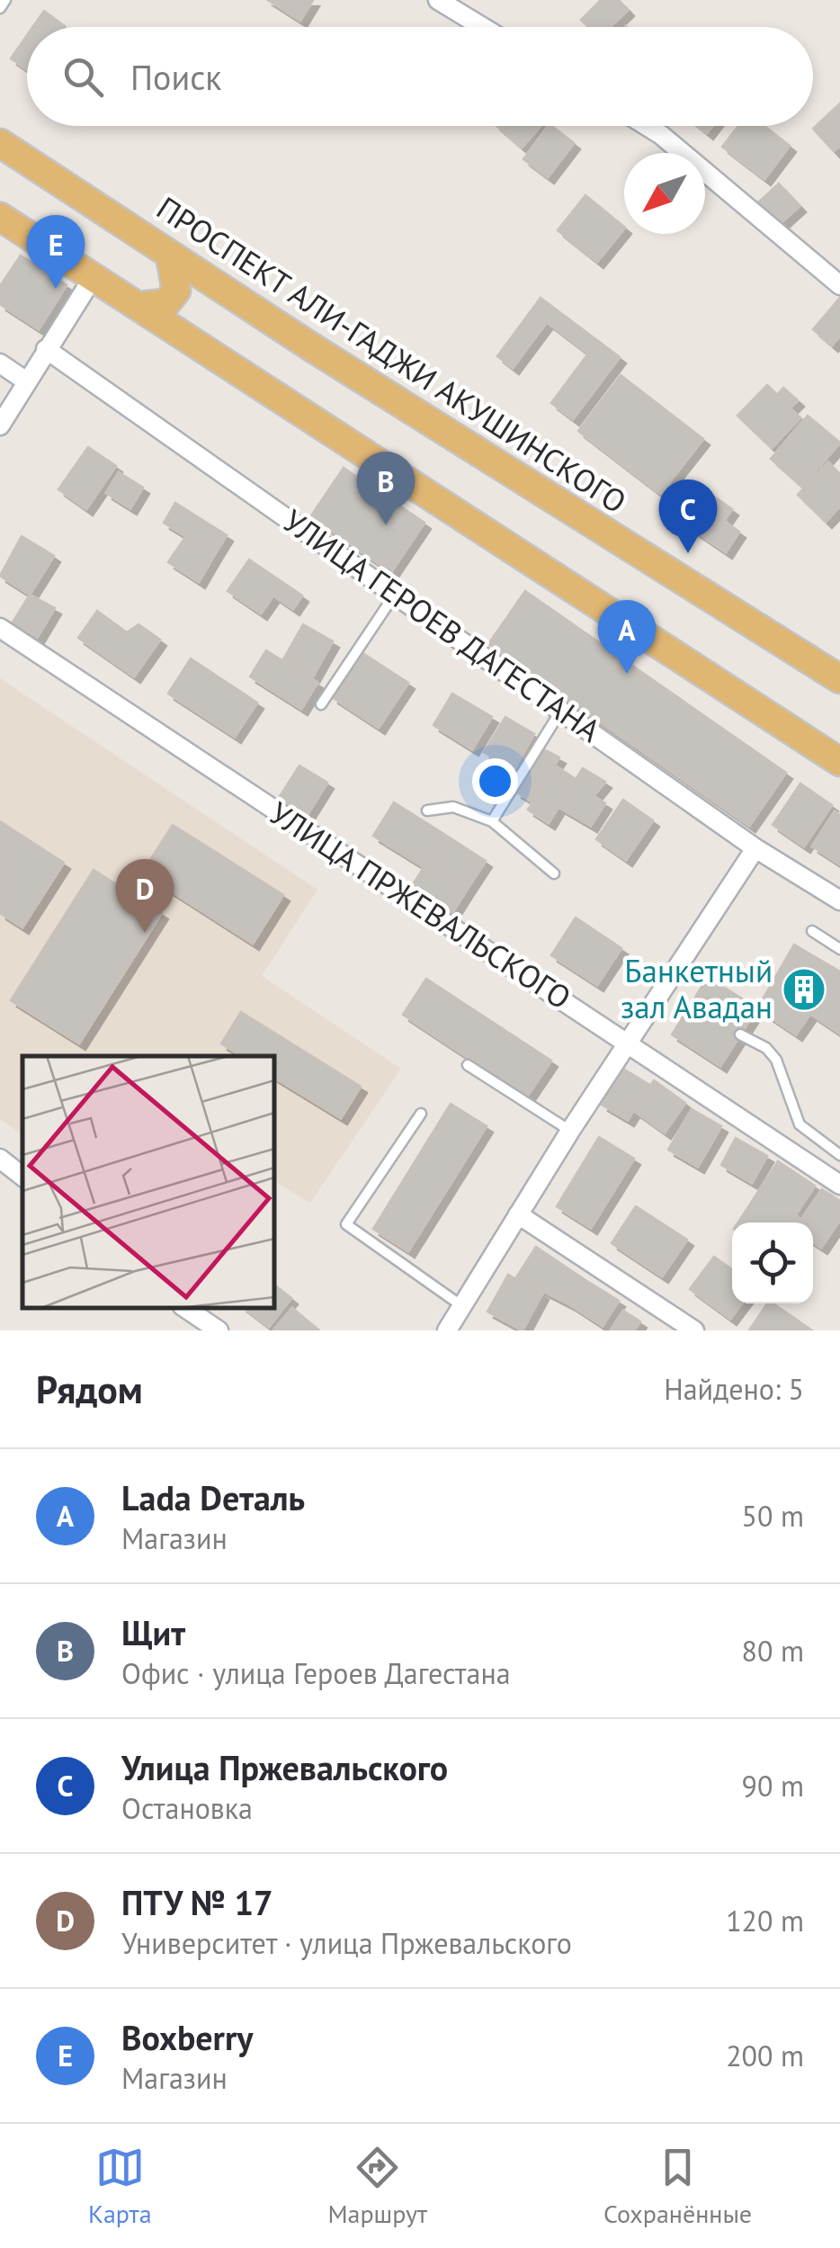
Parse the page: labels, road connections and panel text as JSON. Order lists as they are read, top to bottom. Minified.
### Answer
{"streets":{"main road":["ПРОСПЕКТ АЛИ-ГАДЖИ АКУШИНСКОГО"],"street":["УЛИЦА ГЕРОЕВ ДАГЕСТАНА","УЛИЦА ПРЖЕВАЛЬСКОГО"]},"places":{"building":["Банкетный зал Авадан"]},"north":"bottom left","page":{"search":"Поиск","pins":["E","B","C","A","D"],"heading":["Рядом","Найдено: 5"],"list":[{"mark":"A","name":"Lada Dеталь","note":"Магазин","value":"50 m"},{"mark":"B","name":"Щит","note":"Офис · улица Героев Дагестана","value":"80 m"},{"mark":"C","name":"Улица Пржевальского","note":"Остановка","value":"90 m"},{"mark":"D","name":"ПТУ № 17","note":"Университет · улица Пржевальского","value":"120 m"},{"mark":"E","name":"Boxberry","note":"Магазин","value":"200 m"}],"nav":["Карта","Маршрут","Сохранённые"]}}
